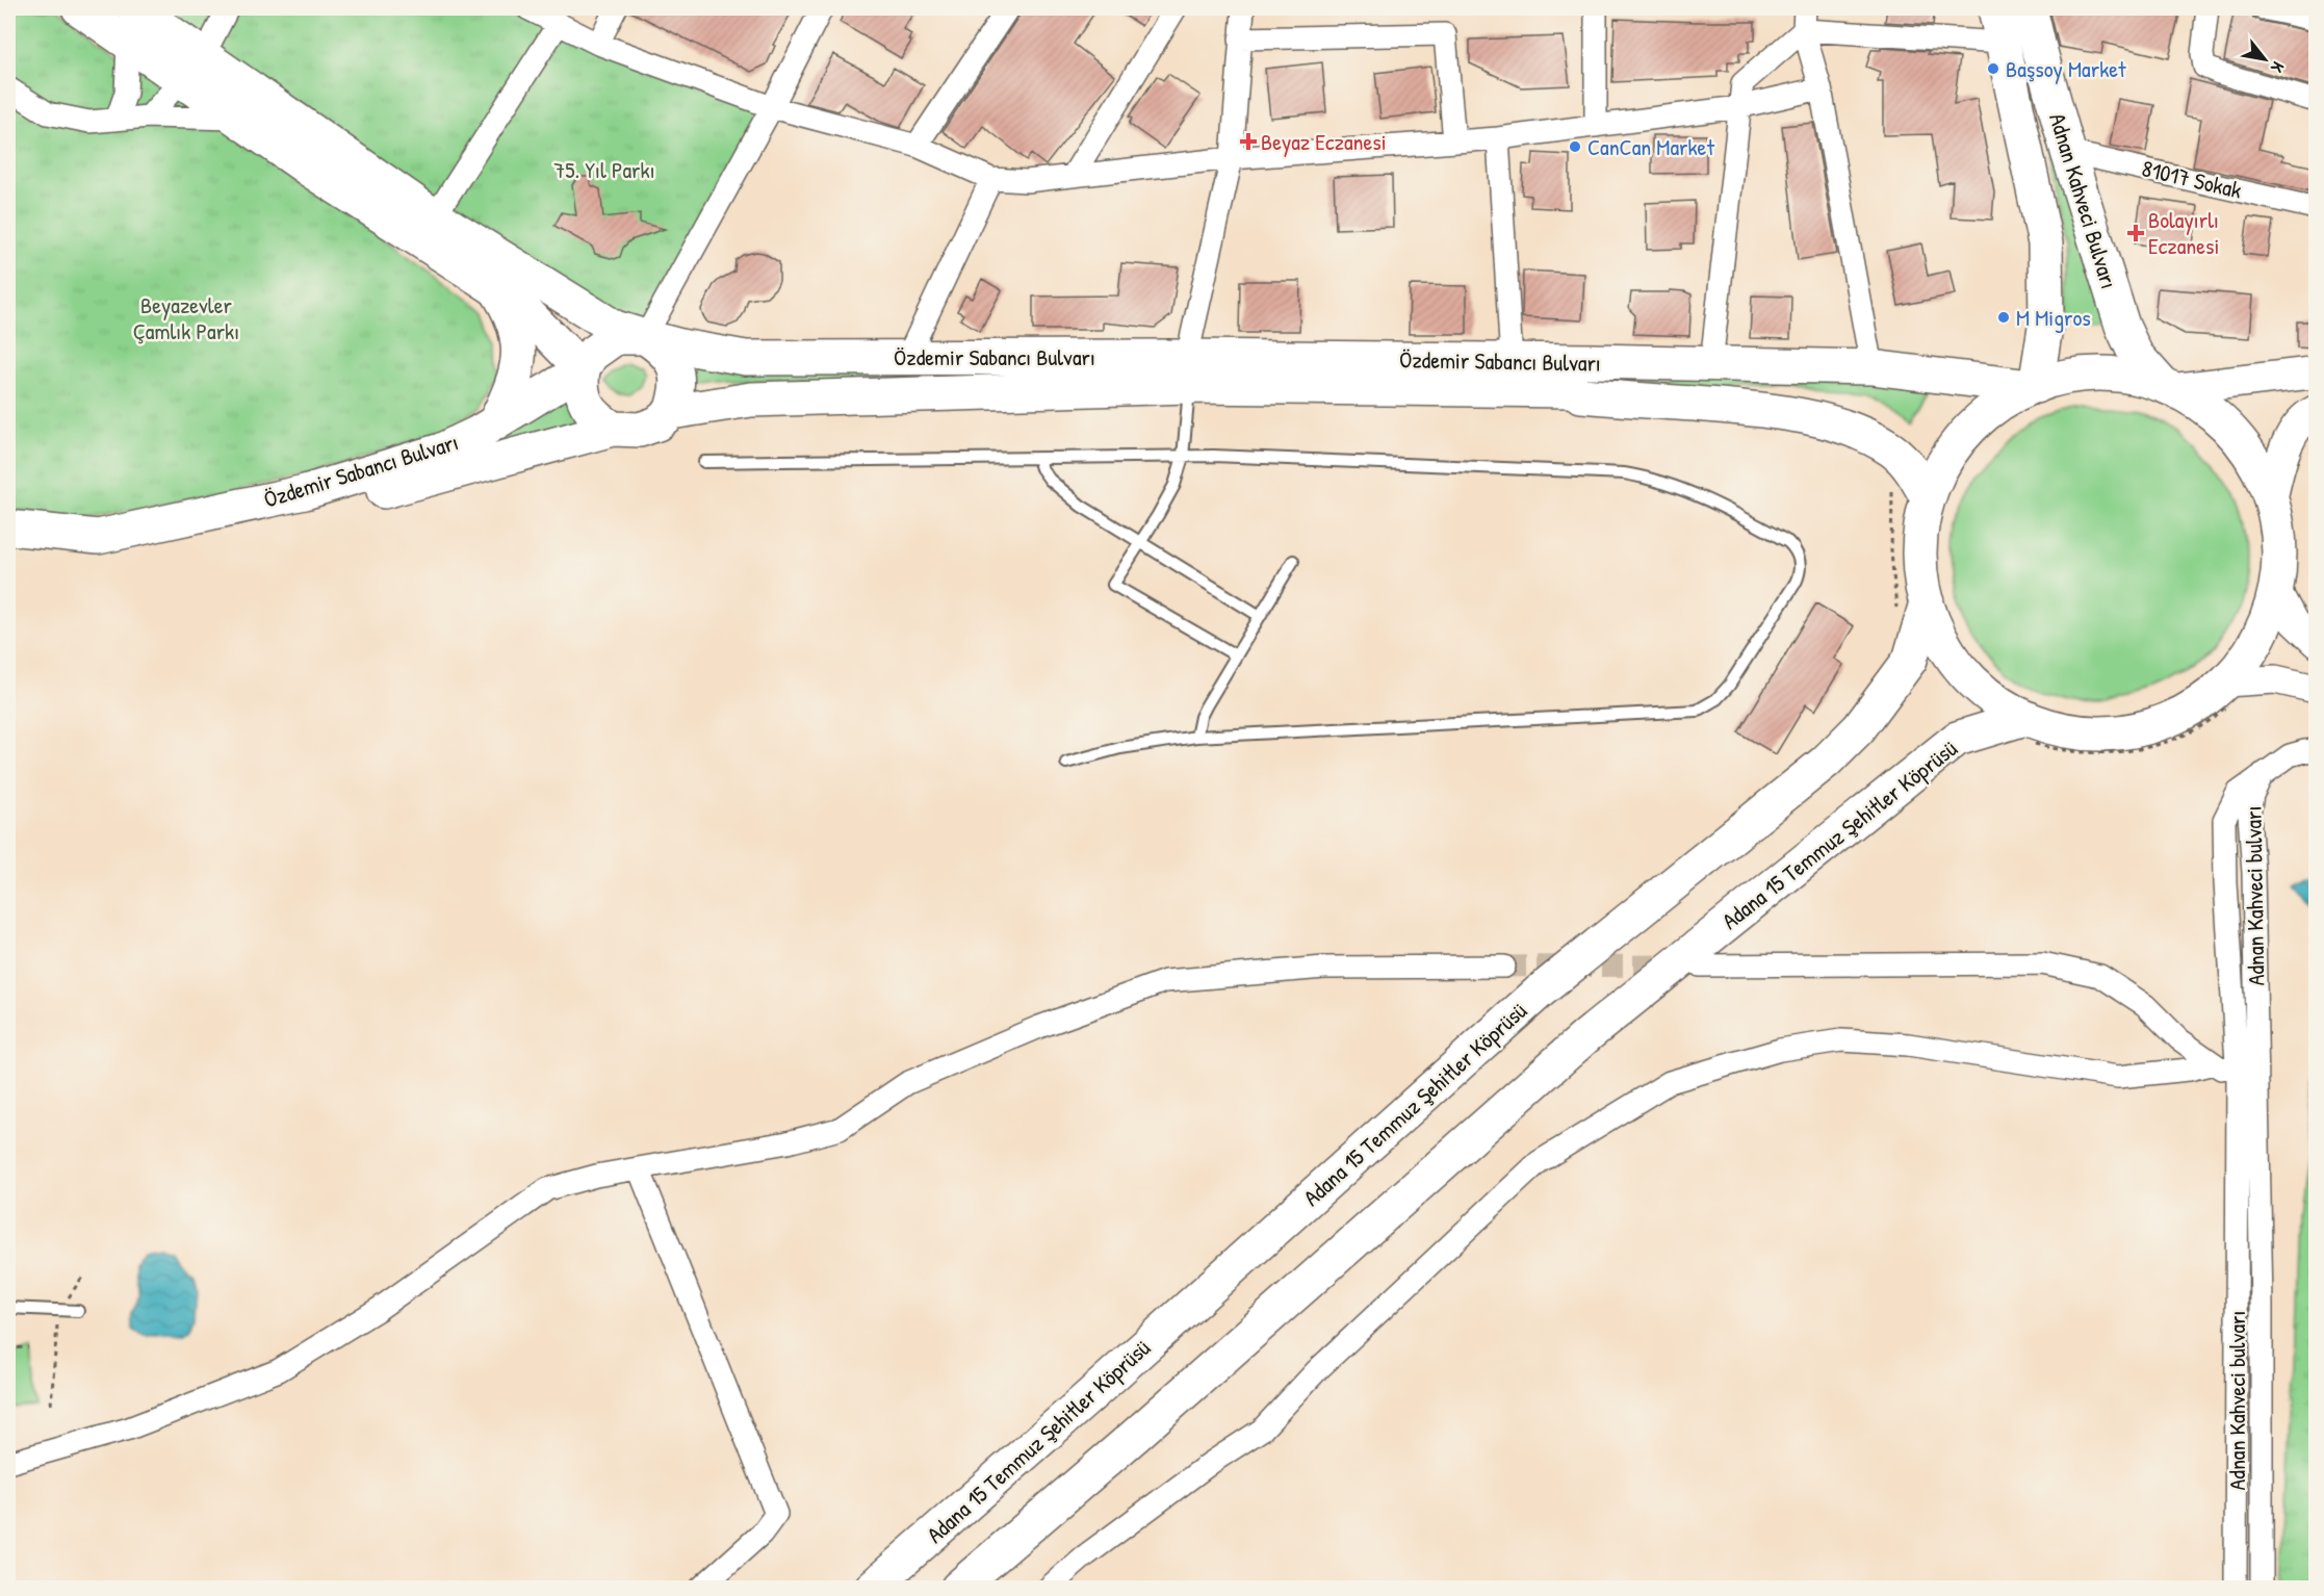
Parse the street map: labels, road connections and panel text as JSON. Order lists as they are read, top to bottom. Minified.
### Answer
{"streets":{"main road":["Adnan Kahveci Bulvarı","Özdemir Sabancı Bulvarı","Adana 15 Temmuz Şehitler Köprüsü"],"street":["81017 Sokak","Adnan Kahveci bulvarı"]},"crossings":[["81017 Sokak","Adnan Kahveci Bulvarı"],["Adnan Kahveci Bulvarı","Özdemir Sabancı Bulvarı"]],"parks":["75. Yıl Parkı","Beyazevler Çamlık Parkı"],"places":{"other":["Başsoy Market","CanCan Market","M Migros"],"health":["Beyaz Eczanesi","Bolayırlı Eczanesi"]},"north":"bottom right"}
